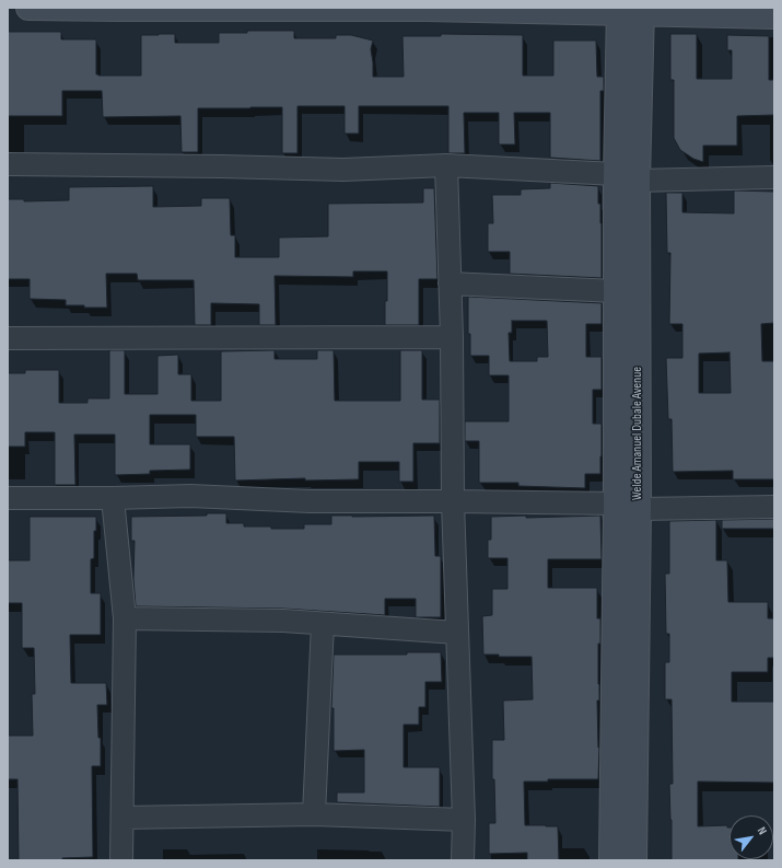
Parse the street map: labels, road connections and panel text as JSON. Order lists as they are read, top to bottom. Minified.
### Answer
{"streets":{"main road":["Welde Amanuel Dubale Avenue"]},"north":"top right"}
